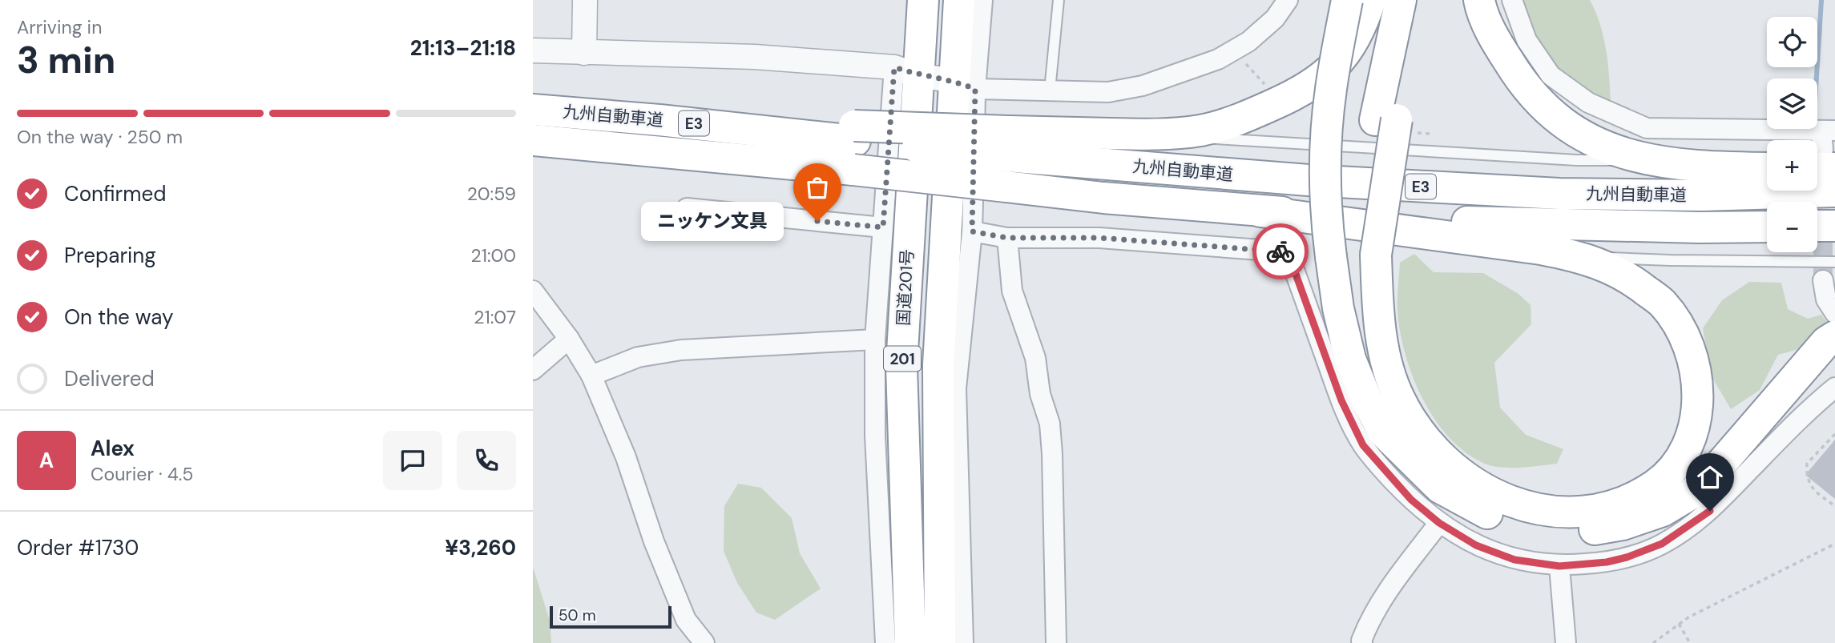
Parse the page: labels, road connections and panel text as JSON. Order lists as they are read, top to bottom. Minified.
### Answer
{"streets":{"highway":["九州自動車道","E3","国道201号","201"]},"places":["ニッケン文具"],"scale_bar":"50 m","page":{"heading":["3 min","Arriving in","21:13–21:18"],"panel":["Alex","Courier · 4.5","Order #1730","¥3,260"],"map_buttons":["+","−"],"bar":"On the way · 250 m","list":[["Confirmed","20:59"],["Preparing","21:00"],["On the way","21:07"],"Delivered"],"bubble":"ニッケン文具","round":"A","scale":"50 m"}}
